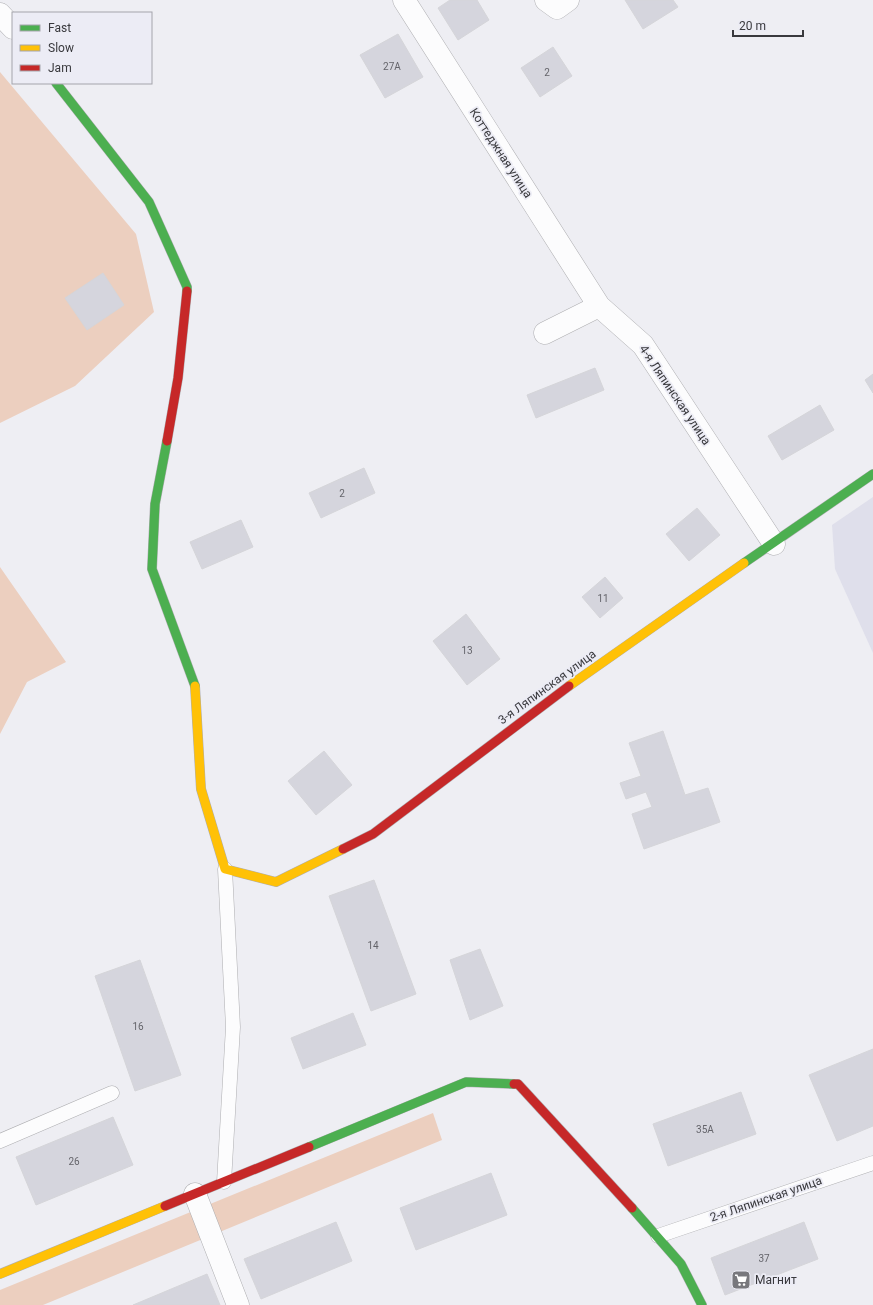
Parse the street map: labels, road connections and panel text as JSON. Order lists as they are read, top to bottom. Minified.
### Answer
{"streets":{"street":["Коттеджная улица","4-я Ляпинская улица","3-я Ляпинская улица"],"lane":["2-я Ляпинская улица"]},"crossings":[["Коттеджная улица","4-я Ляпинская улица"],["4-я Ляпинская улица","3-я Ляпинская улица"]],"places":{"supermarket":["Магнит"]},"house_numbers":["27А","2","2","11","13","14","16","35А","26","37"],"legend":["Fast","Slow","Jam"],"scale_bar":"20 m"}
